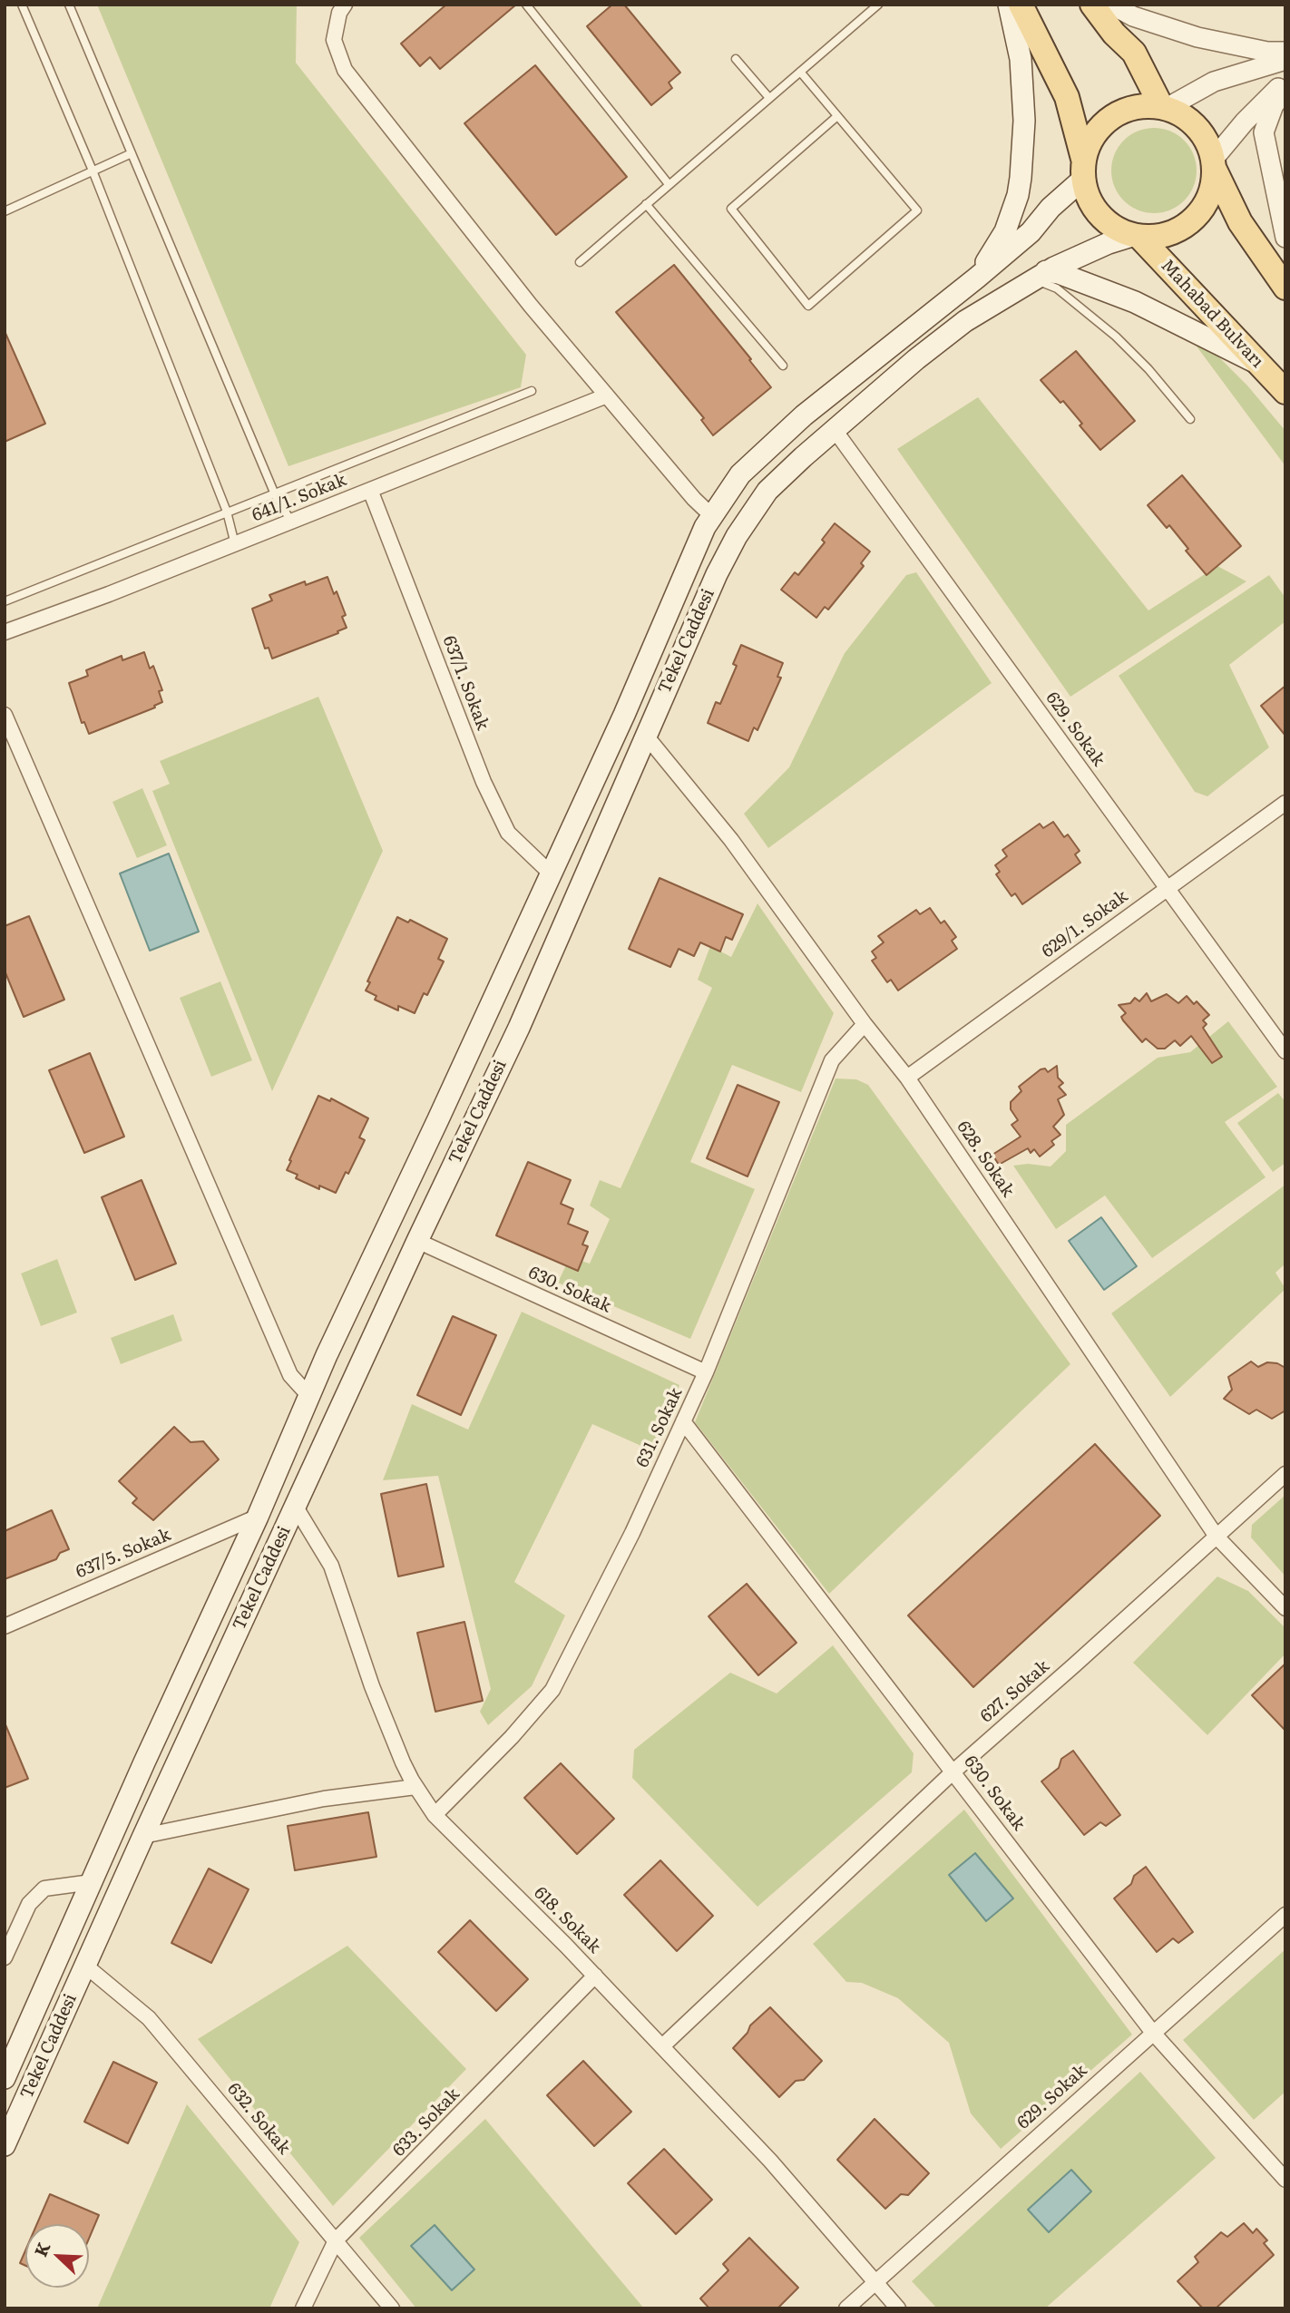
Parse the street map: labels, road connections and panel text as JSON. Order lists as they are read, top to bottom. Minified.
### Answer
{"streets":{"main road":["Mahabad Bulvarı","Tekel Caddesi"],"street":["641/1. Sokak","637/1. Sokak","629. Sokak","629/1. Sokak","628. Sokak","630. Sokak","631. Sokak","637/5. Sokak","627. Sokak","618. Sokak","632. Sokak","633. Sokak"]},"crossings":[["Mahabad Bulvarı","Tekel Caddesi"],["641/1. Sokak","637/1. Sokak"],["Tekel Caddesi","629. Sokak"],["Tekel Caddesi","628. Sokak"],["Tekel Caddesi","630. Sokak"],["Tekel Caddesi","618. Sokak"],["Tekel Caddesi","632. Sokak"],["629. Sokak","629/1. Sokak"],["629. Sokak","630. Sokak"],["629. Sokak","618. Sokak"],["629/1. Sokak","628. Sokak"],["628. Sokak","631. Sokak"],["628. Sokak","627. Sokak"],["630. Sokak","631. Sokak"],["630. Sokak","627. Sokak"],["631. Sokak","618. Sokak"],["627. Sokak","618. Sokak"],["618. Sokak","633. Sokak"],["632. Sokak","633. Sokak"]],"north":"top left"}
